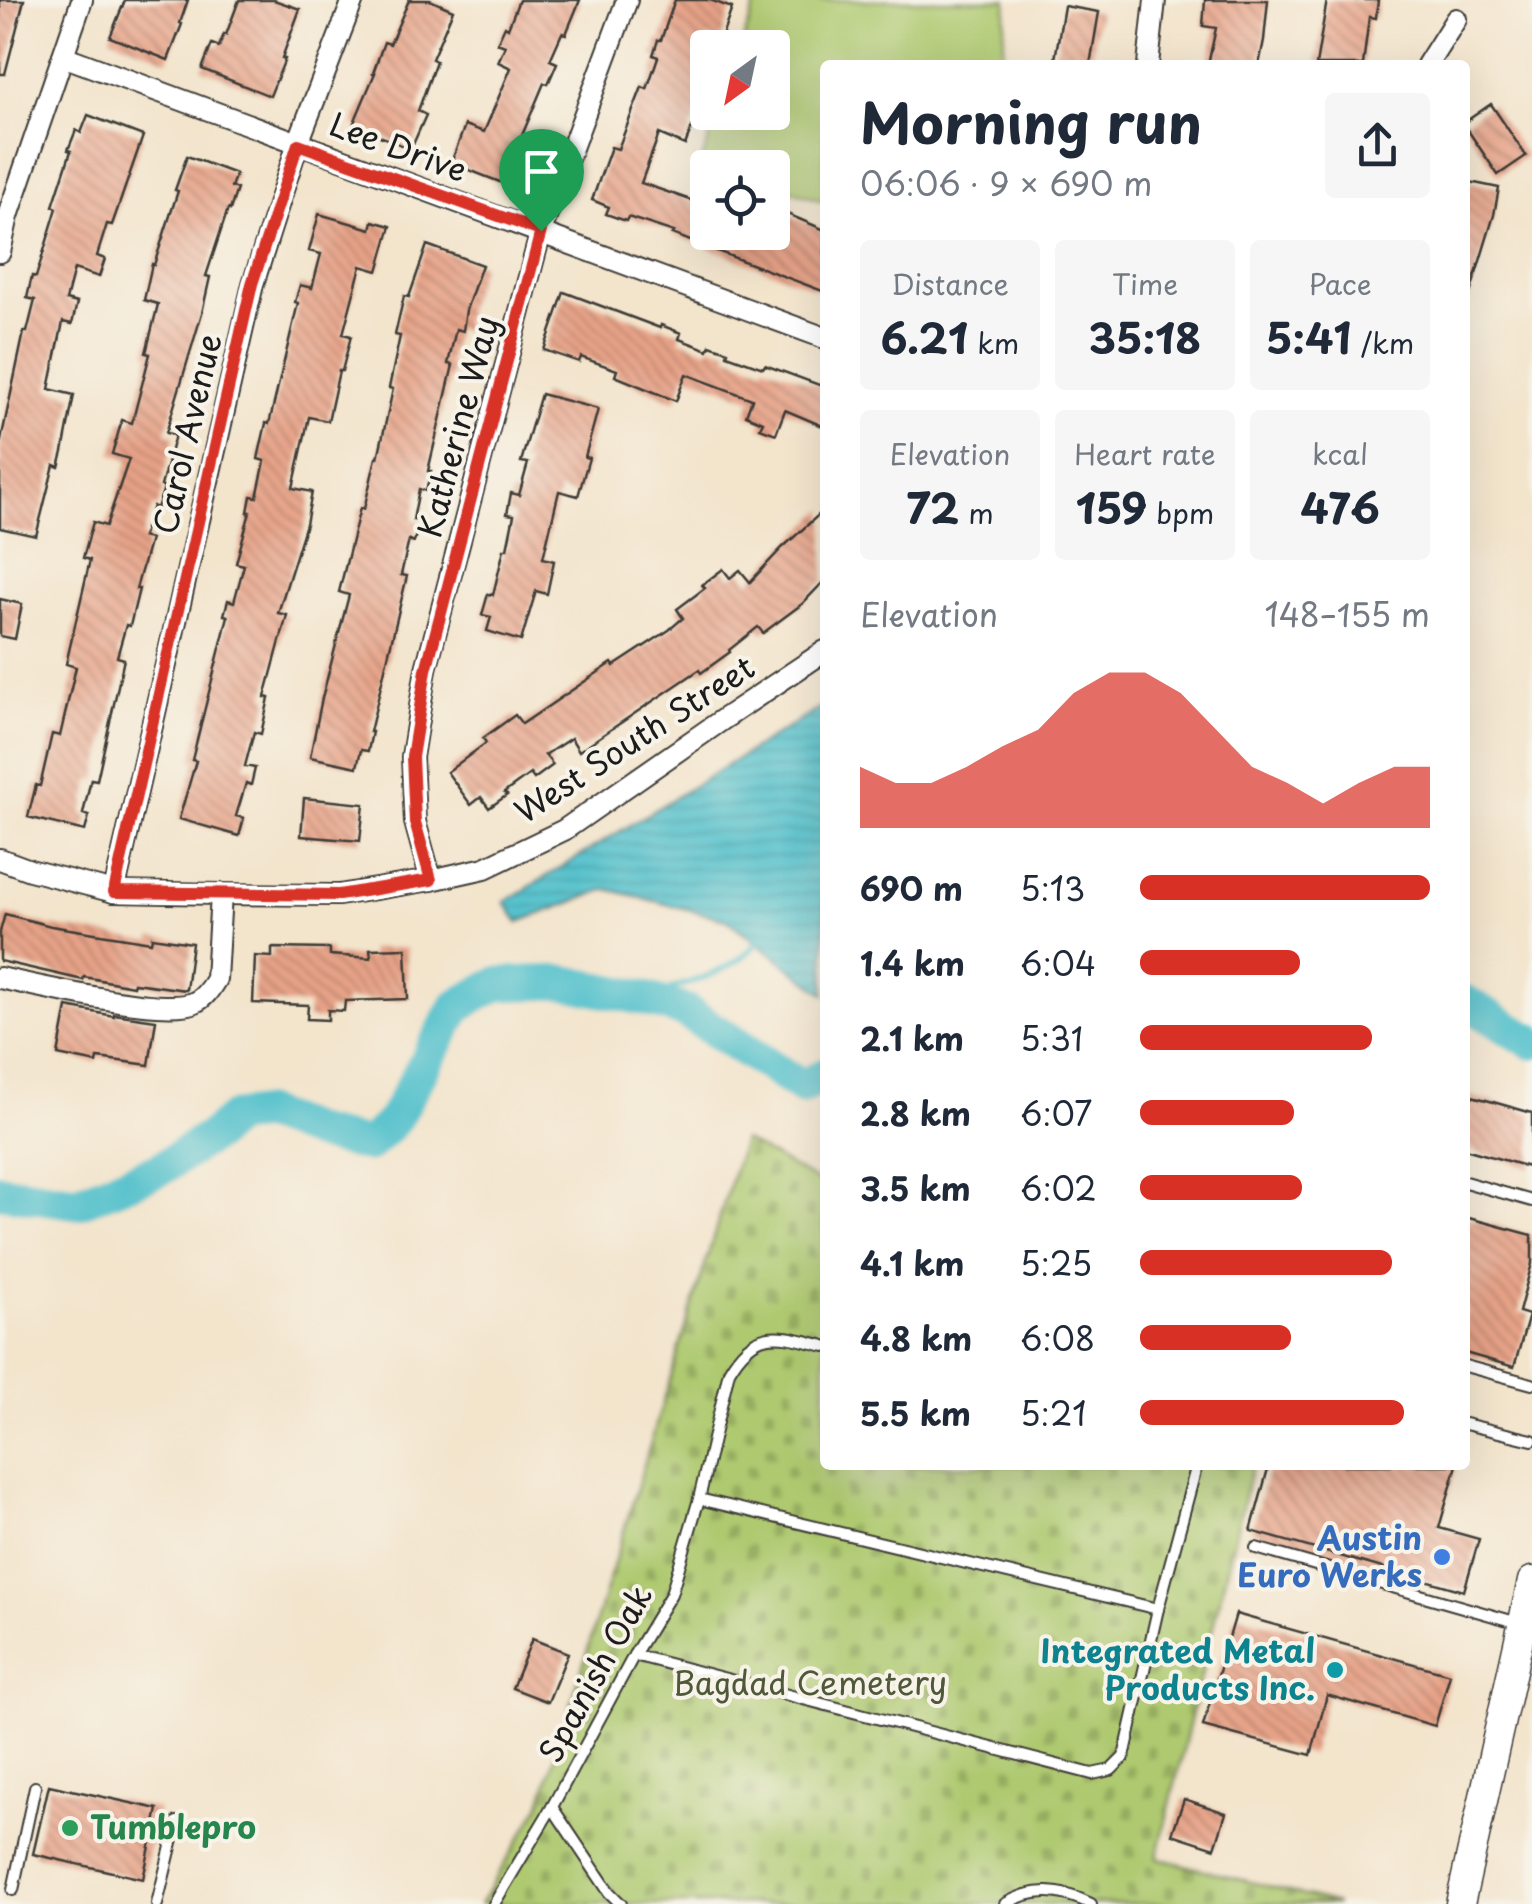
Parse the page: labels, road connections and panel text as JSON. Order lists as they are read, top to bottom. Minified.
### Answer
{"streets":{"street":["Lee Drive","Katherine Way","Carol Avenue","West South Street"],"lane":["Spanish Oak"]},"crossings":[["Lee Drive","Katherine Way"],["Lee Drive","Carol Avenue"],["Katherine Way","West South Street"],["Carol Avenue","West South Street"]],"parks":["Bagdad Cemetery"],"places":["Austin Euro Werks","Integrated Metal Products Inc.","Tumblepro"],"north":"bottom left","page":{"heading":["Morning run","06:06 · 9 × 690 m"],"stats":[["Distance","6.21 km"],["Time","35:18"],["Pace","5:41 /km"],["Elevation","72 m"],["Heart rate","159 bpm"],["kcal","476"]],"chart":["Elevation","148–155 m"],"list":[{"name":"690 m","note":"5:13"},{"name":"1.4 km","note":"6:04"},{"name":"2.1 km","note":"5:31"},{"name":"2.8 km","note":"6:07"},{"name":"3.5 km","note":"6:02"},{"name":"4.1 km","note":"5:25"},{"name":"4.8 km","note":"6:08"},{"name":"5.5 km","note":"5:21"}]}}
